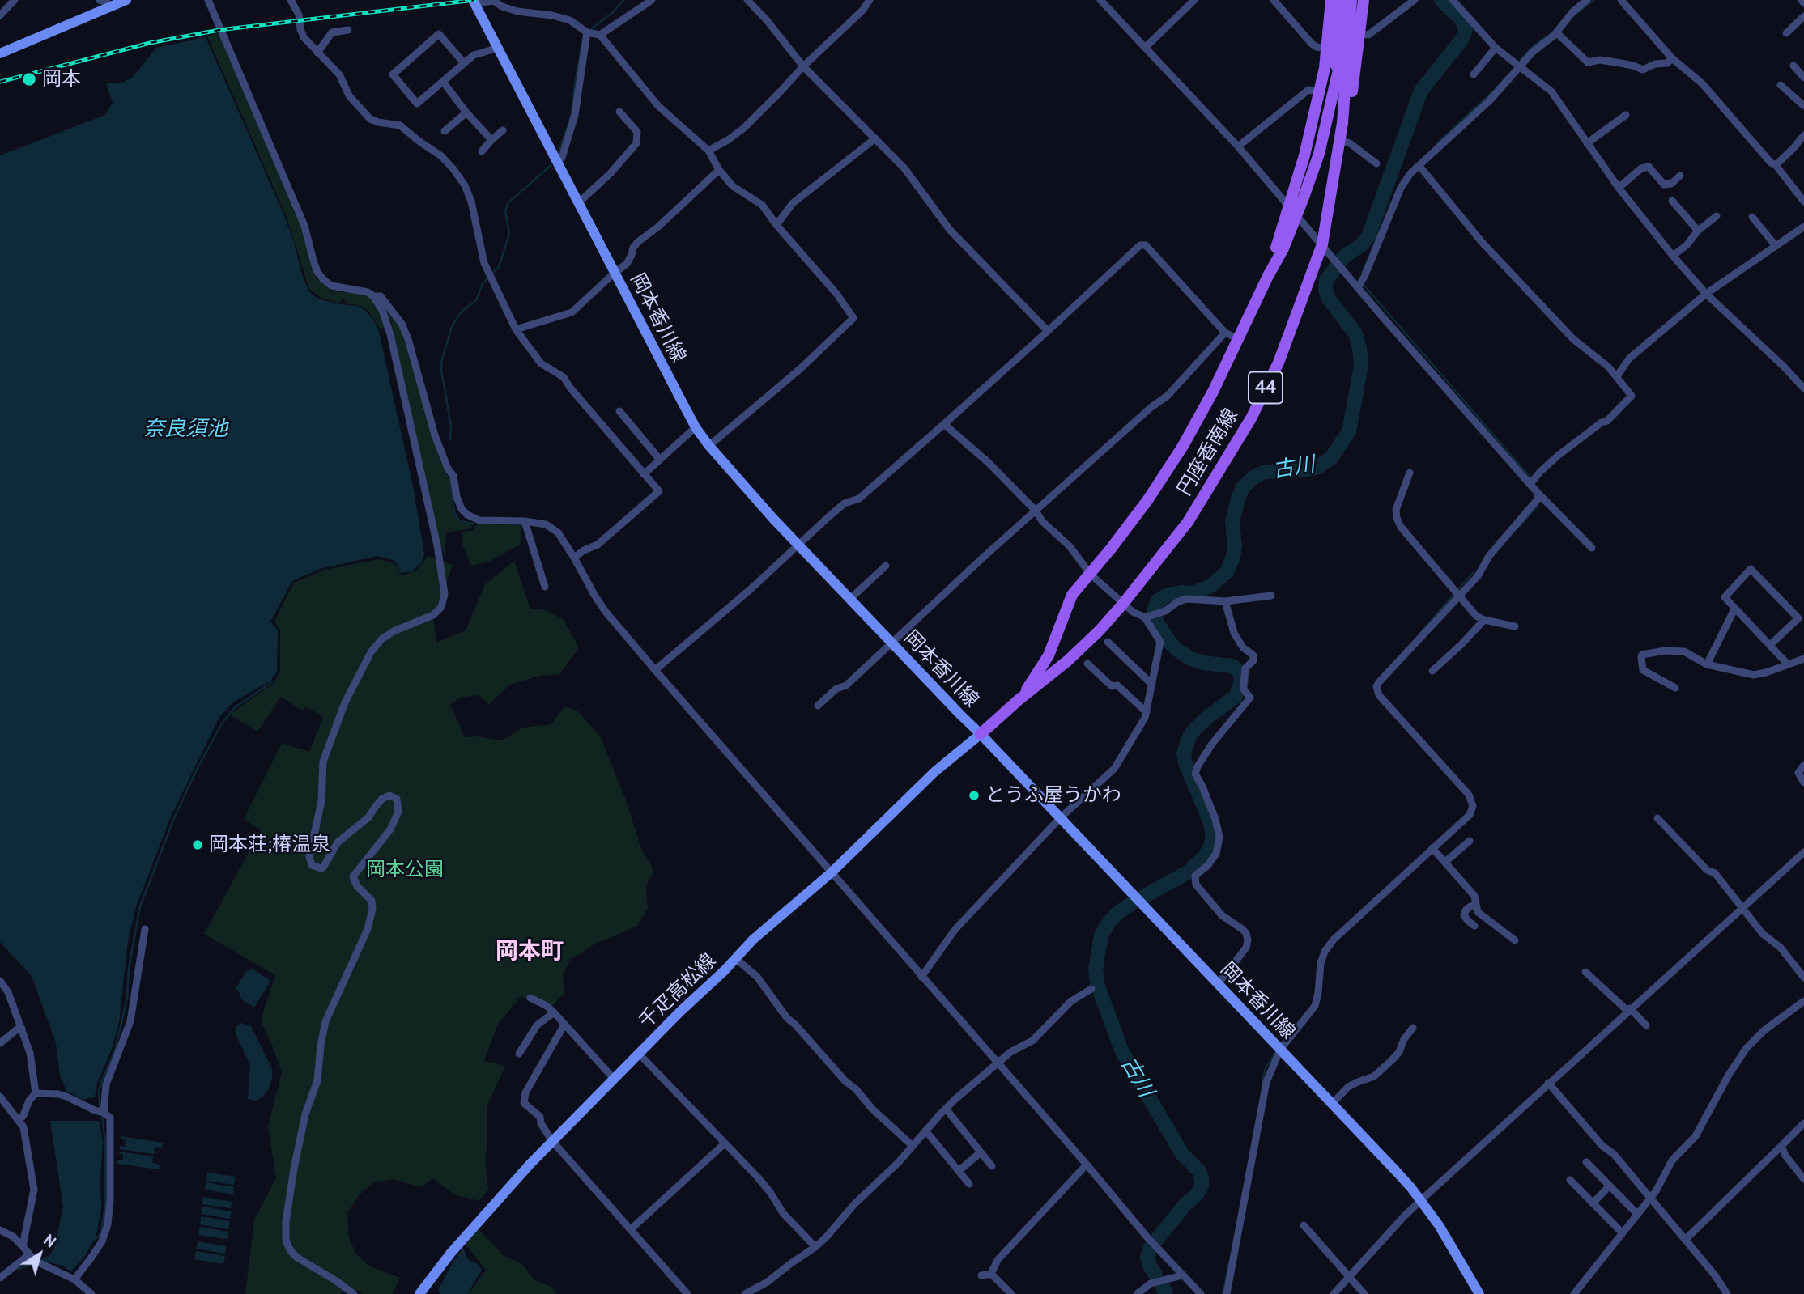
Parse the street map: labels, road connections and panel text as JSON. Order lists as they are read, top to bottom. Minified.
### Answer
{"streets":{"main road":["岡本香川線","44","円座香南線","千疋高松線"]},"crossings":[["岡本香川線","円座香南線"],["岡本香川線","千疋高松線"],["44","円座香南線"],["円座香南線","千疋高松線"]],"districts":["岡本町"],"water":["奈良須池","古川"],"parks":["岡本公園"],"places":["岡本","とうふ屋うかわ","岡本荘;椿温泉"],"north":"top right"}
